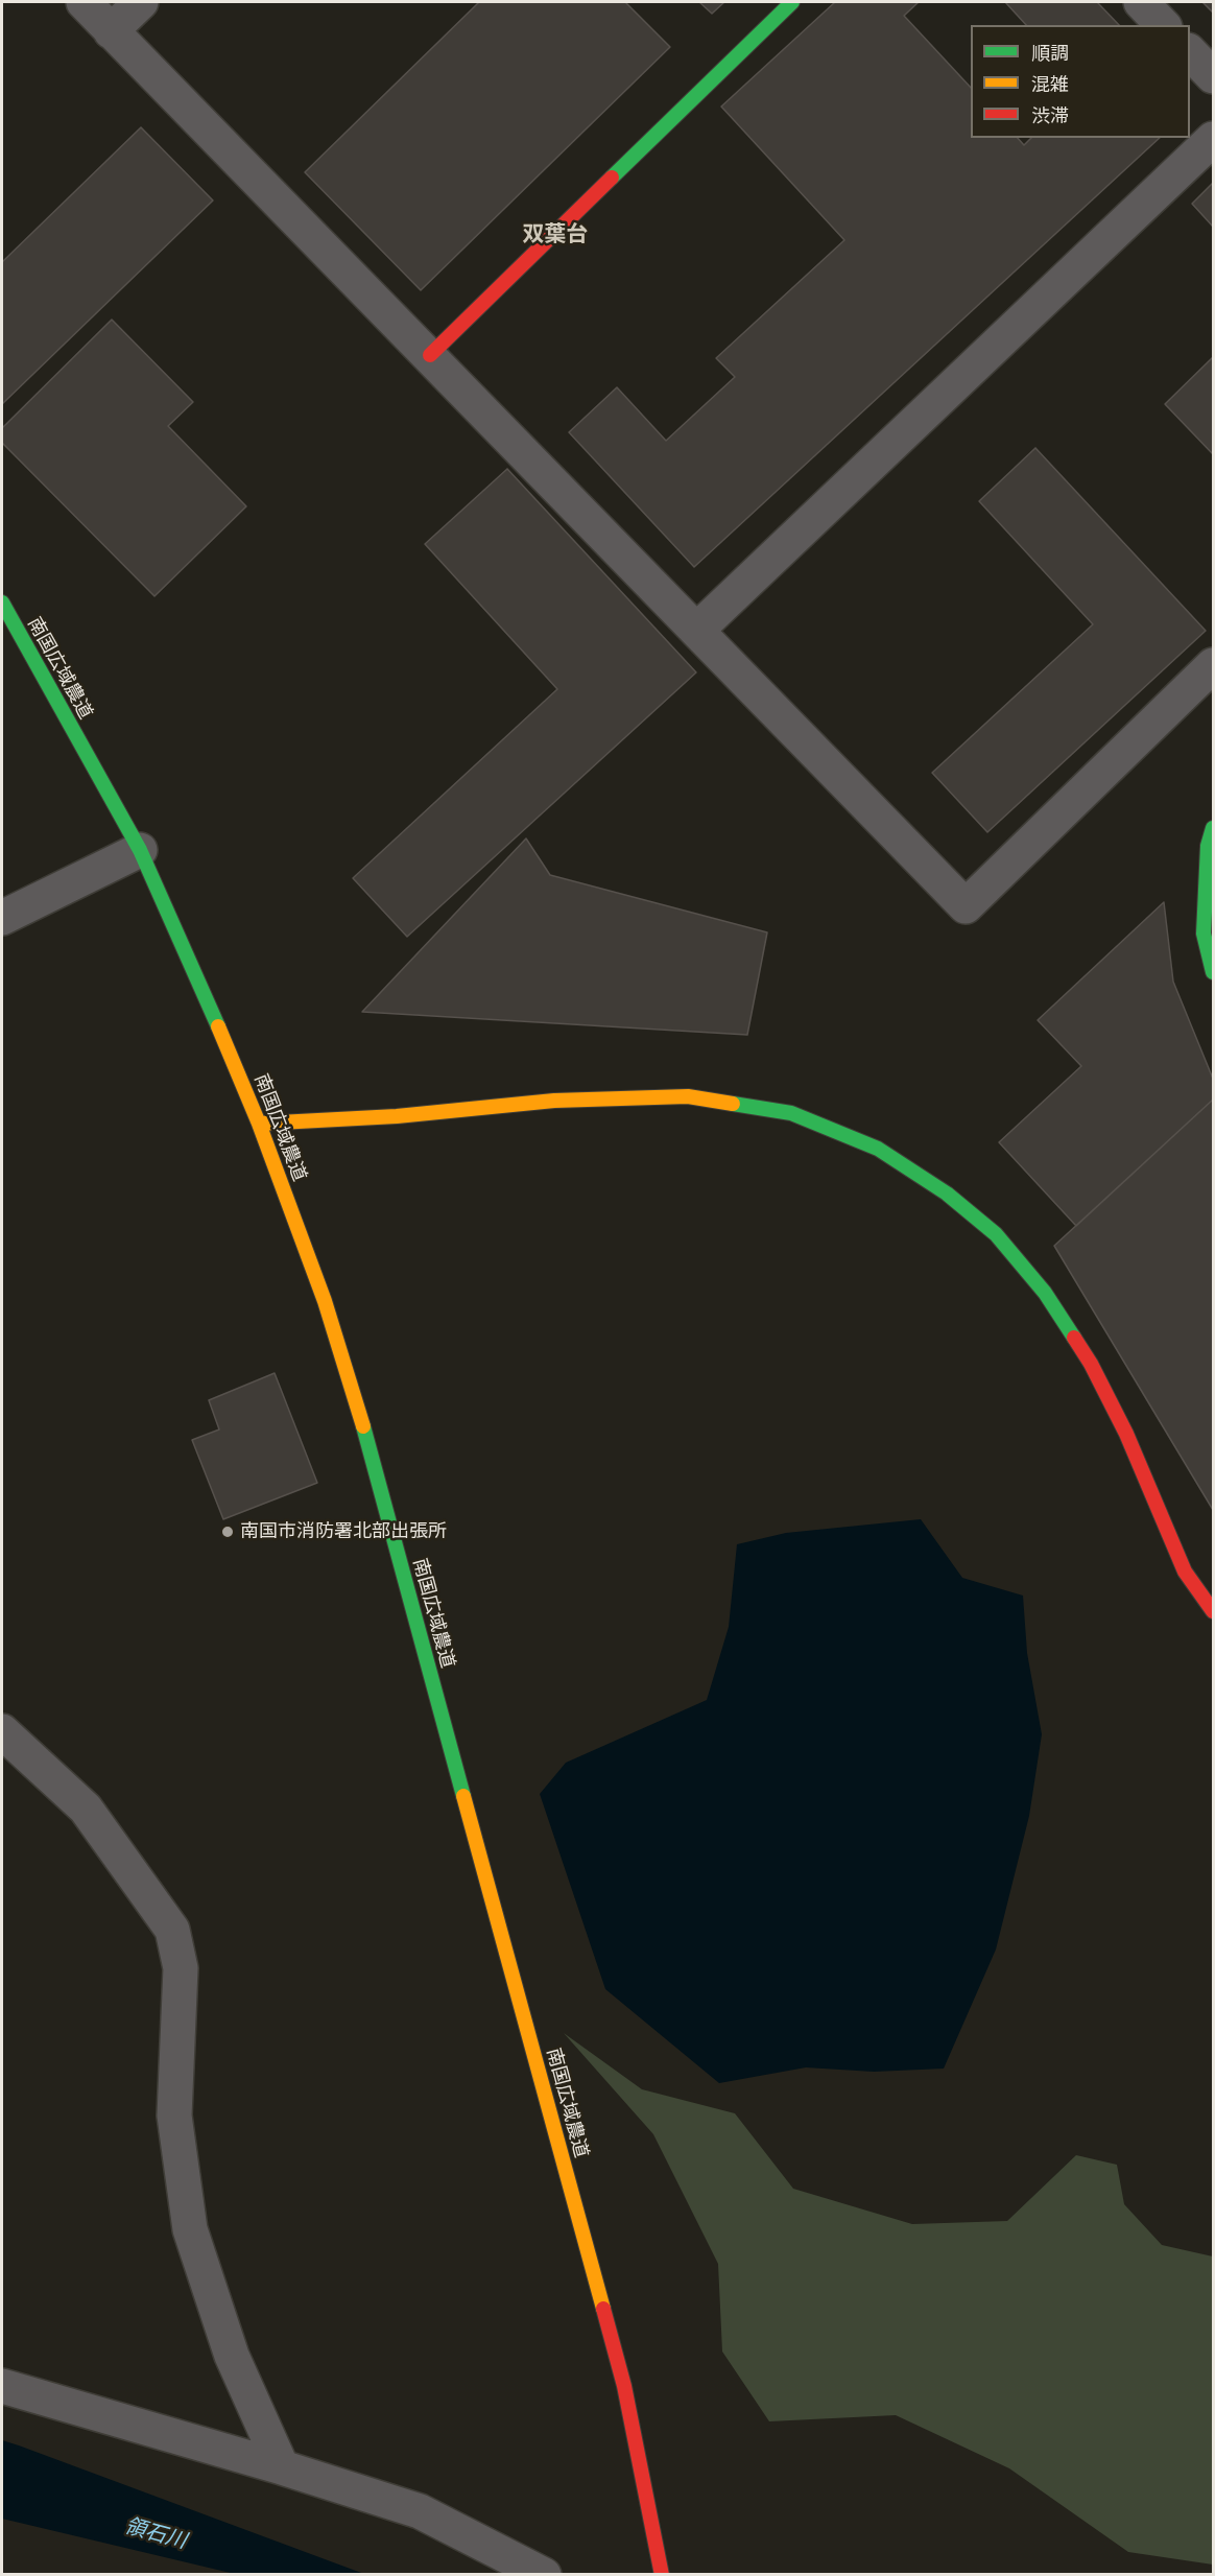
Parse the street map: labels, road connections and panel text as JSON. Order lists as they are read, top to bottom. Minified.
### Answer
{"streets":{"street":["南国広域農道"]},"districts":["双葉台"],"water":["領石川"],"places":["南国市消防署北部出張所"],"legend":["順調","混雑","渋滞"]}
